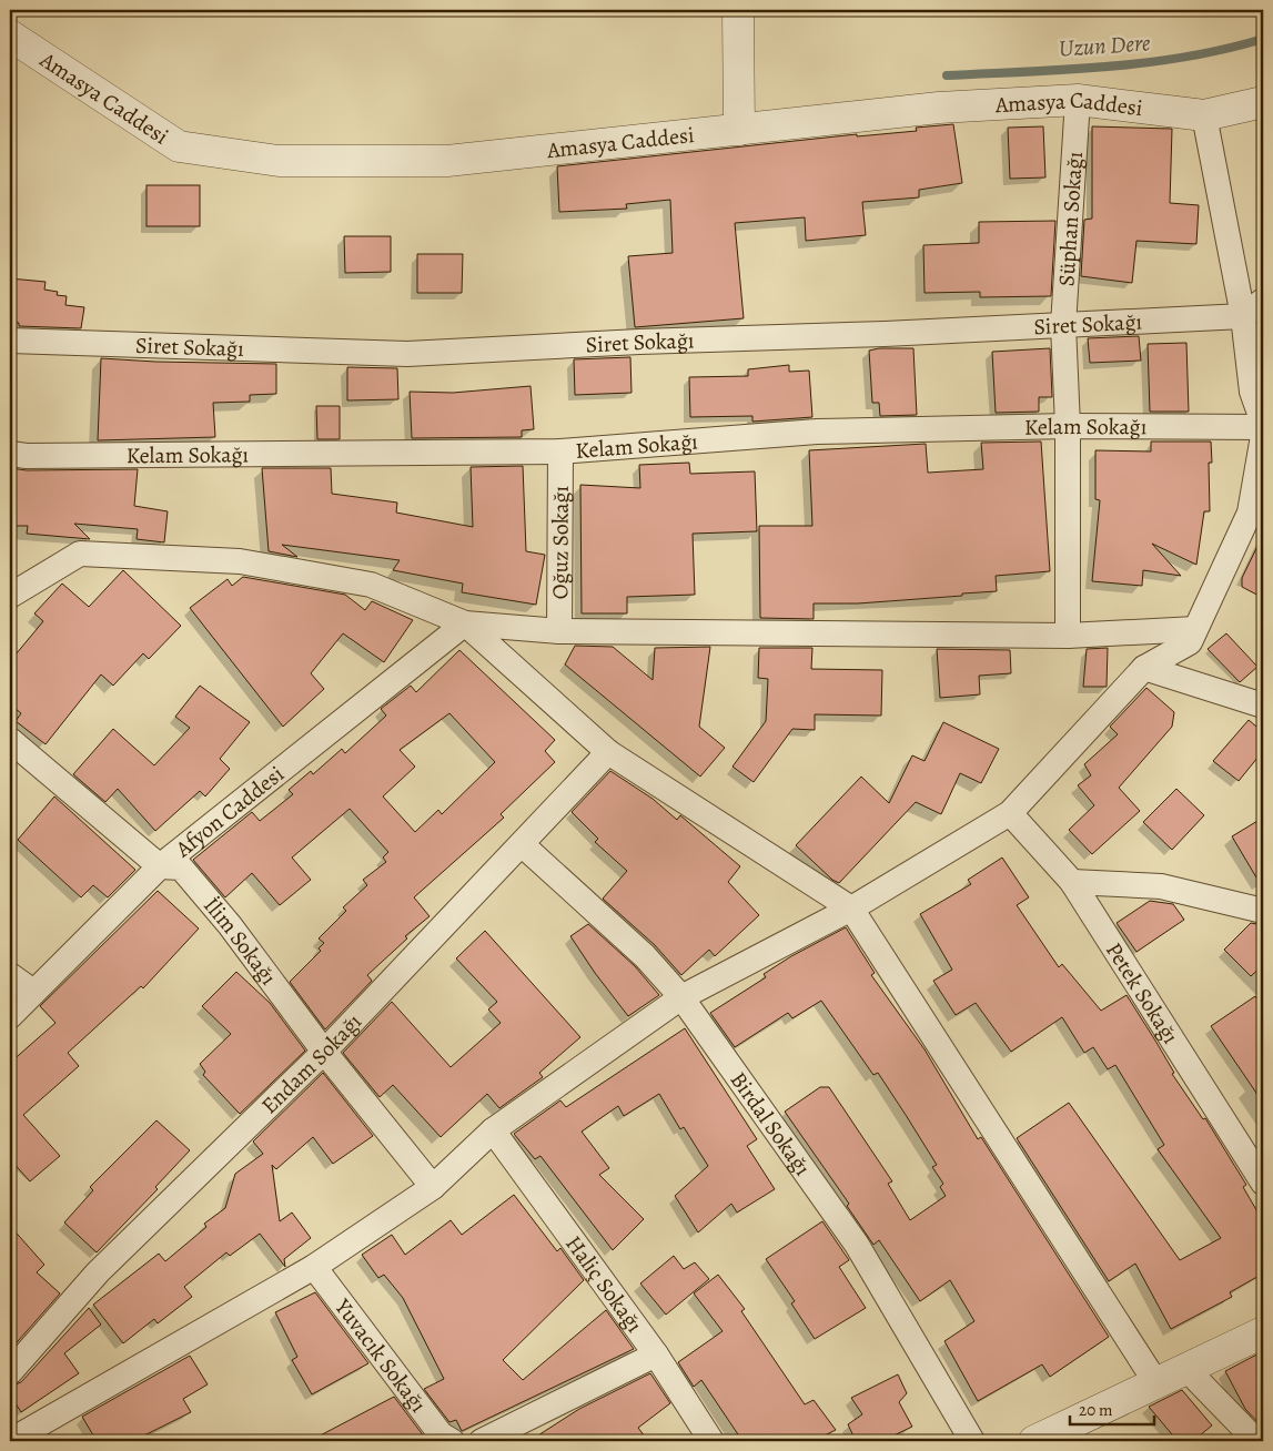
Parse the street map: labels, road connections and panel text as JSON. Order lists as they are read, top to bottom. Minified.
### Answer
{"streets":{"street":["Amasya Caddesi","Süphan Sokağı","Siret Sokağı","Kelam Sokağı","Oğuz Sokağı","Afyon Caddesi","İlim Sokağı","Petek Sokağı","Endam Sokağı","Birdal Sokağı","Haliç Sokağı","Yuvacık Sokağı"]},"crossings":[["Amasya Caddesi","Süphan Sokağı"],["Süphan Sokağı","Siret Sokağı"],["Süphan Sokağı","Kelam Sokağı"],["Kelam Sokağı","Oğuz Sokağı"],["Afyon Caddesi","İlim Sokağı"],["İlim Sokağı","Endam Sokağı"],["Endam Sokağı","Birdal Sokağı"]],"water":["Uzun Dere"],"scale_bar":"20 m"}
